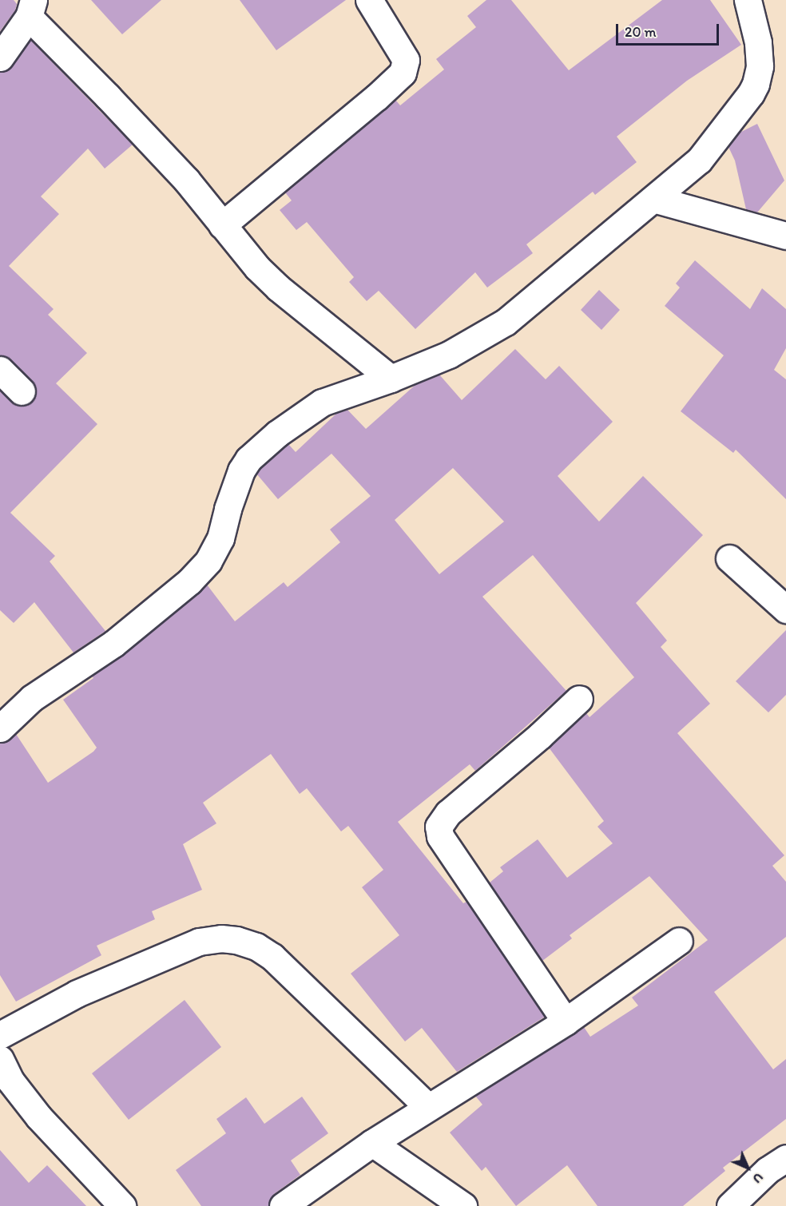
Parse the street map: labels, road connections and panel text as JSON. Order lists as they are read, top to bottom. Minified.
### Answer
{"scale_bar":"20 m","north":"bottom right"}
